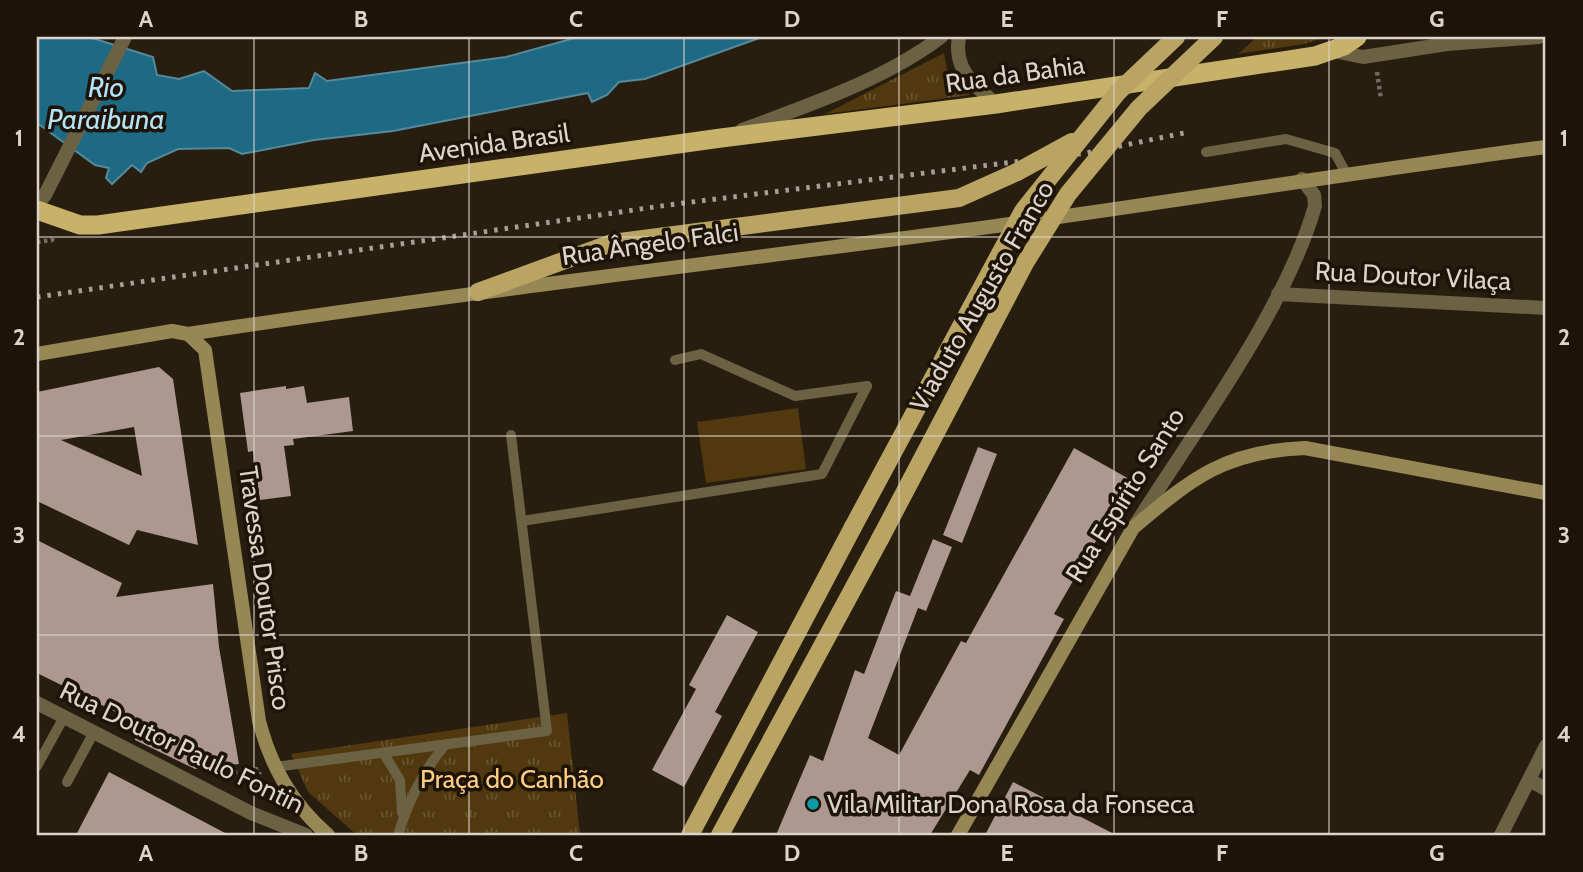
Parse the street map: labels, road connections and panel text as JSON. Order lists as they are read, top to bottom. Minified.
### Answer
{"streets":{"highway":["Rua da Bahia","Avenida Brasil"],"main road":["Rua Ângelo Falci","Viaduto Augusto Franco","Rua Espírito Santo","Travessa Doutor Prisco"],"street":["Rua Doutor Vilaça","Rua Doutor Paulo Fontin"]},"crossings":[["Rua da Bahia","Avenida Brasil"],["Rua Ângelo Falci","Rua Espírito Santo"],["Rua Ângelo Falci","Travessa Doutor Prisco"],["Rua Doutor Vilaça","Rua Espírito Santo"]],"water":["Rio Paraibuna"],"parks":["Praça do Canhão"],"places":["Vila Militar Dona Rosa da Fonseca"],"grid":{"columns":["A","B","C","D","E","F","G"],"rows":["1","2","3","4"]}}
